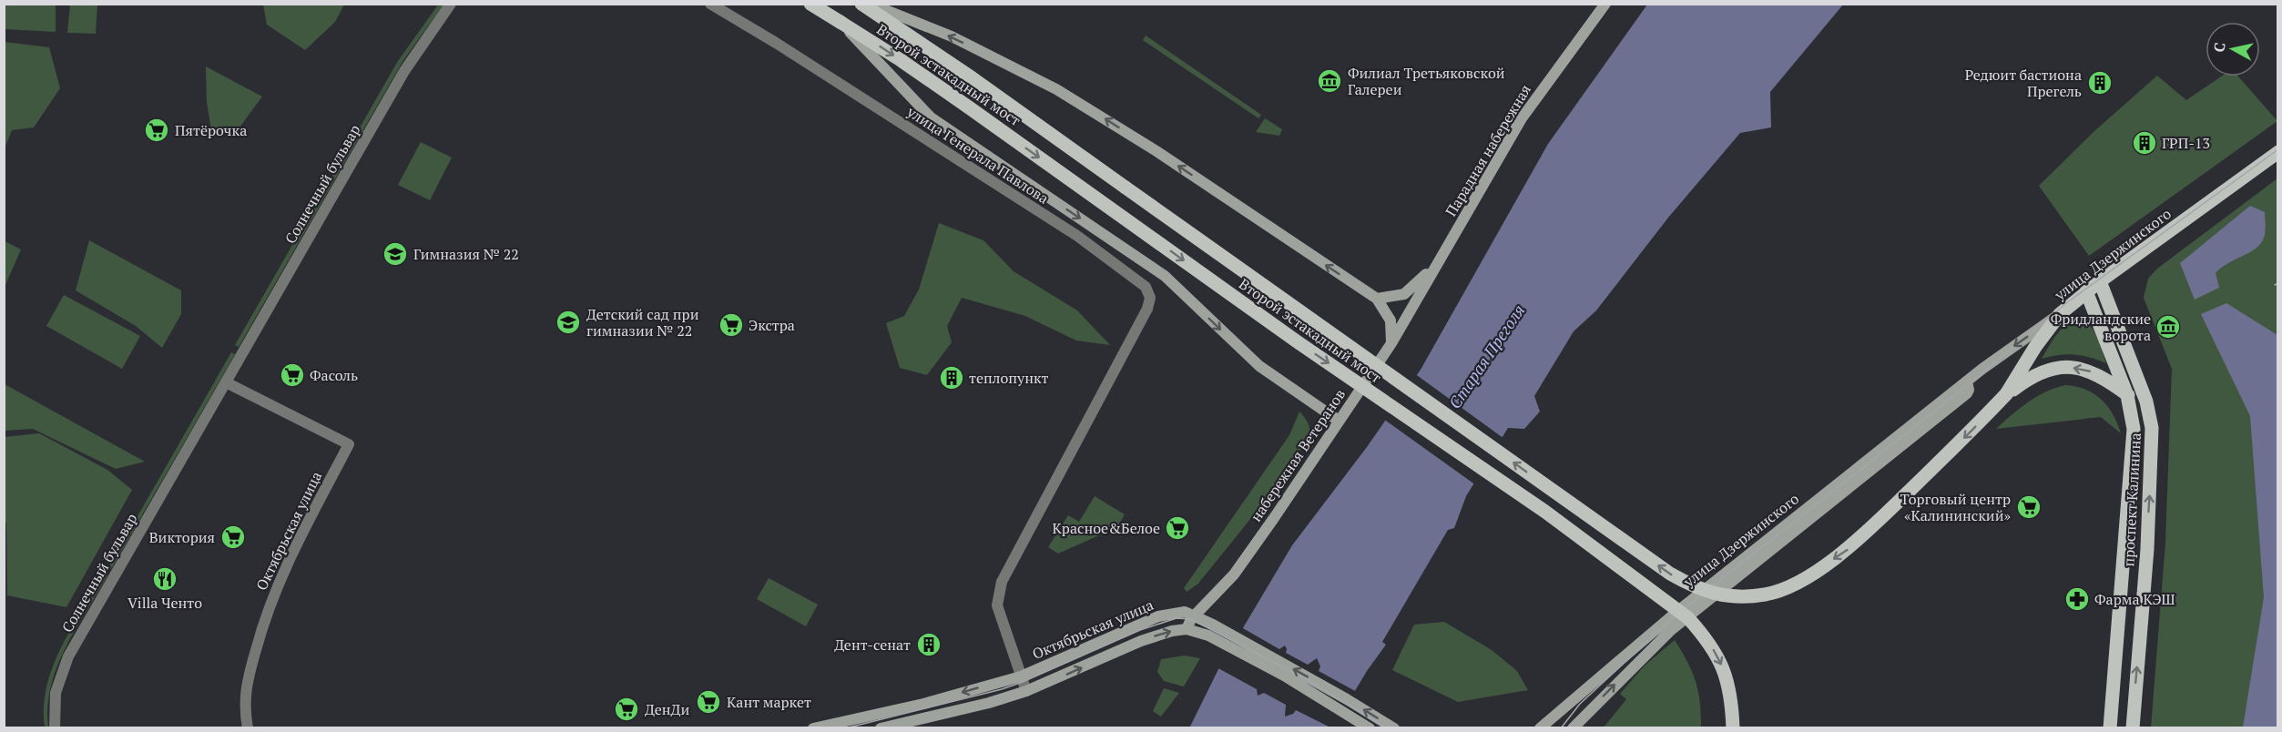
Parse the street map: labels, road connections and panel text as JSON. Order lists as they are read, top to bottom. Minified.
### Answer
{"streets":{"main road":["Второй эстакадный мост","Парадная набережная","улица Дзержинского","набережная Ветеранов","проспект Калинина","Октябрьская улица"],"street":["улица Генерала Павлова","Солнечный бульвар"]},"crossings":[["Парадная набережная","набережная Ветеранов"],["улица Генерала Павлова","Октябрьская улица"],["Солнечный бульвар","Октябрьская улица"],["улица Дзержинского","проспект Калинина"],["набережная Ветеранов","Октябрьская улица"]],"water":["Старая Преголя"],"places":{"museum":["Филиал Третьяковской Галереи","Фридландские ворота"],"building":["Редюит бастиона Прегель","ГРП-13","теплопункт","Дент-сенат"],"supermarket":["Пятёрочка","Экстра","Фасоль","Торговый центр «Калининский»","Красное&Белое","Виктория","Кант маркет","ДенДи"],"school or university":["Гимназия № 22","Детский сад при гимназии № 22"],"restaurant":["Villa Ченто"],"pharmacy":["Фарма КЭШ"]},"north":"left"}
